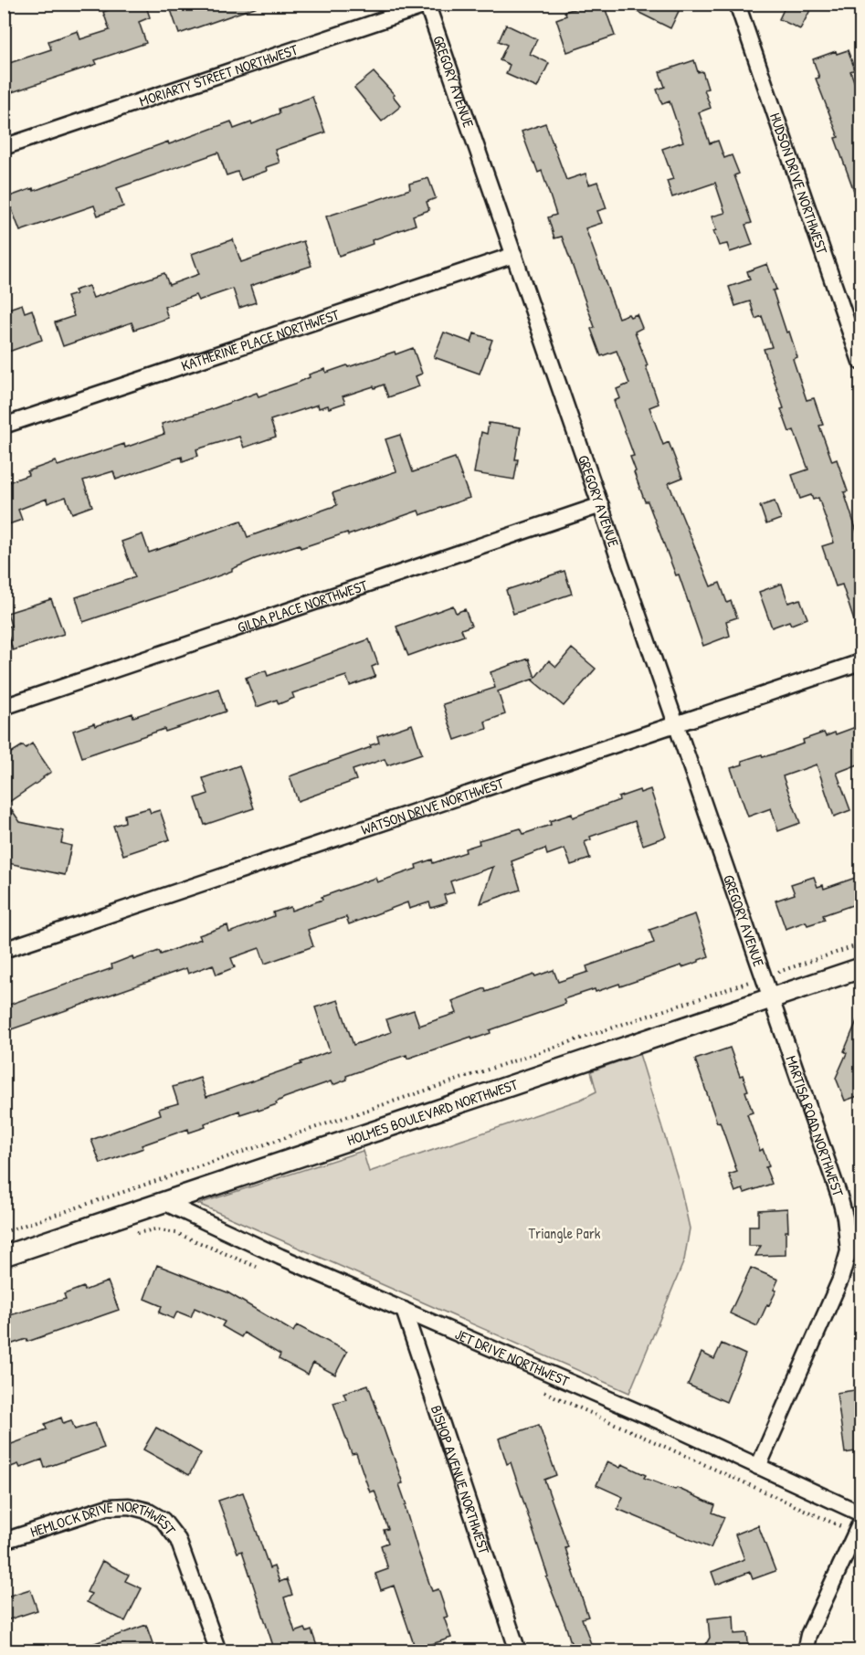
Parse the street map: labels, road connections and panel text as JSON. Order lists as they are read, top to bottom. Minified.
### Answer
{"streets":{"street":["MORIARTY STREET NORTHWEST","GREGORY AVENUE","HUDSON DRIVE NORTHWEST","KATHERINE PLACE NORTHWEST","GILDA PLACE NORTHWEST","WATSON DRIVE NORTHWEST","HOLMES BOULEVARD NORTHWEST","MARTISA ROAD NORTHWEST","JET DRIVE NORTHWEST","BISHOP AVENUE NORTHWEST","HEMLOCK DRIVE NORTHWEST"]},"crossings":[["MORIARTY STREET NORTHWEST","GREGORY AVENUE"],["GREGORY AVENUE","KATHERINE PLACE NORTHWEST"],["GREGORY AVENUE","GILDA PLACE NORTHWEST"],["GREGORY AVENUE","WATSON DRIVE NORTHWEST"],["GREGORY AVENUE","HOLMES BOULEVARD NORTHWEST"],["GREGORY AVENUE","MARTISA ROAD NORTHWEST"],["HOLMES BOULEVARD NORTHWEST","MARTISA ROAD NORTHWEST"],["HOLMES BOULEVARD NORTHWEST","JET DRIVE NORTHWEST"],["MARTISA ROAD NORTHWEST","JET DRIVE NORTHWEST"],["JET DRIVE NORTHWEST","BISHOP AVENUE NORTHWEST"]],"parks":["Triangle Park"]}
